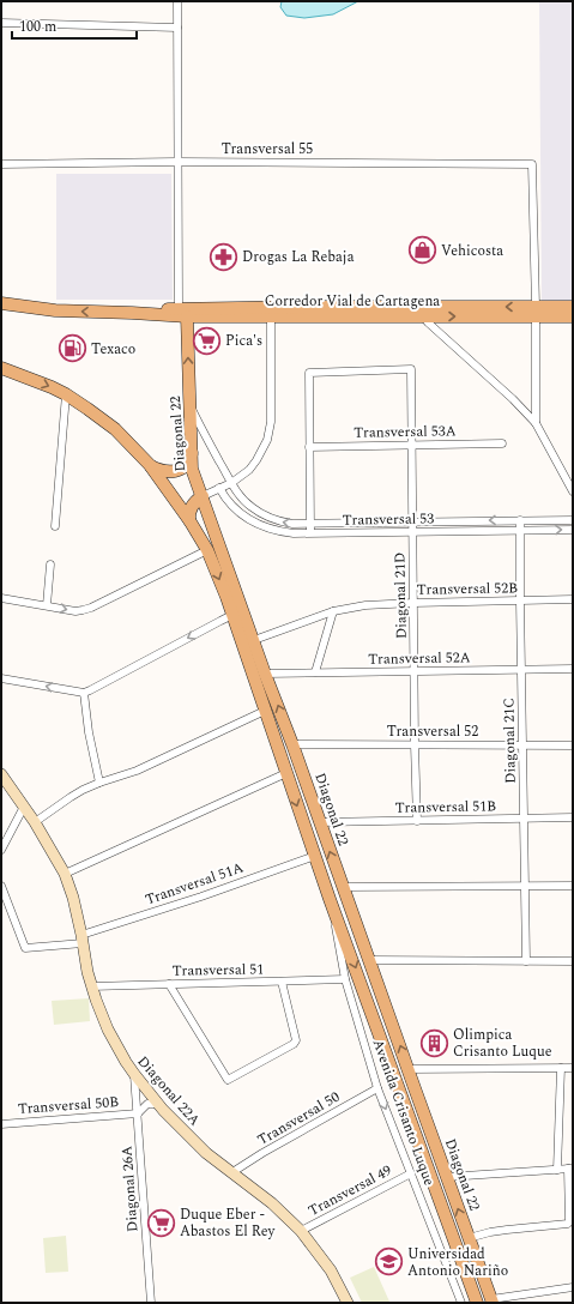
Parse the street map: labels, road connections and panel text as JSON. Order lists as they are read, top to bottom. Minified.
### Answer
{"streets":{"main road":["Corredor Vial de Cartagena","Diagonal 22"],"street":["Transversal 55","Transversal 53A","Transversal 53","Transversal 52B","Diagonal 21D","Transversal 52A","Transversal 52","Diagonal 21C","Transversal 51B","Transversal 51A","Transversal 51","Diagonal 22A","Transversal 50B","Avenida Crisanto Luque","Transversal 50","Diagonal 26A","Transversal 49"]},"crossings":[["Transversal 55","Corredor Vial de Cartagena"],["Transversal 55","Diagonal 22"],["Corredor Vial de Cartagena","Diagonal 22"],["Transversal 53A","Diagonal 21D"],["Diagonal 22","Transversal 53"],["Diagonal 22","Transversal 52B"],["Diagonal 22","Transversal 52A"],["Diagonal 22","Transversal 52"],["Diagonal 22","Transversal 51B"],["Diagonal 22","Transversal 51A"],["Diagonal 22","Avenida Crisanto Luque"],["Transversal 53","Diagonal 21D"],["Transversal 53","Diagonal 21C"],["Transversal 52B","Diagonal 21D"],["Transversal 52B","Diagonal 21C"],["Diagonal 21D","Transversal 52A"],["Diagonal 21D","Transversal 52"],["Diagonal 21D","Transversal 51B"],["Transversal 52A","Diagonal 21C"],["Transversal 52","Diagonal 21C"],["Diagonal 21C","Transversal 51B"],["Transversal 51A","Diagonal 22A"],["Transversal 51","Diagonal 22A"],["Transversal 51","Avenida Crisanto Luque"],["Diagonal 22A","Transversal 50B"],["Diagonal 22A","Transversal 50"],["Diagonal 22A","Diagonal 26A"],["Diagonal 22A","Transversal 49"],["Transversal 50B","Diagonal 26A"],["Avenida Crisanto Luque","Transversal 50"],["Avenida Crisanto Luque","Transversal 49"]],"places":{"shop":["Vehicosta"],"pharmacy":["Drogas La Rebaja"],"supermarket":["Pica's","Duque Eber - Abastos El Rey"],"fuel station":["Texaco"],"building":["Olimpica Crisanto Luque"],"school or university":["Universidad Antonio Nariño"]},"scale_bar":"100 m"}
